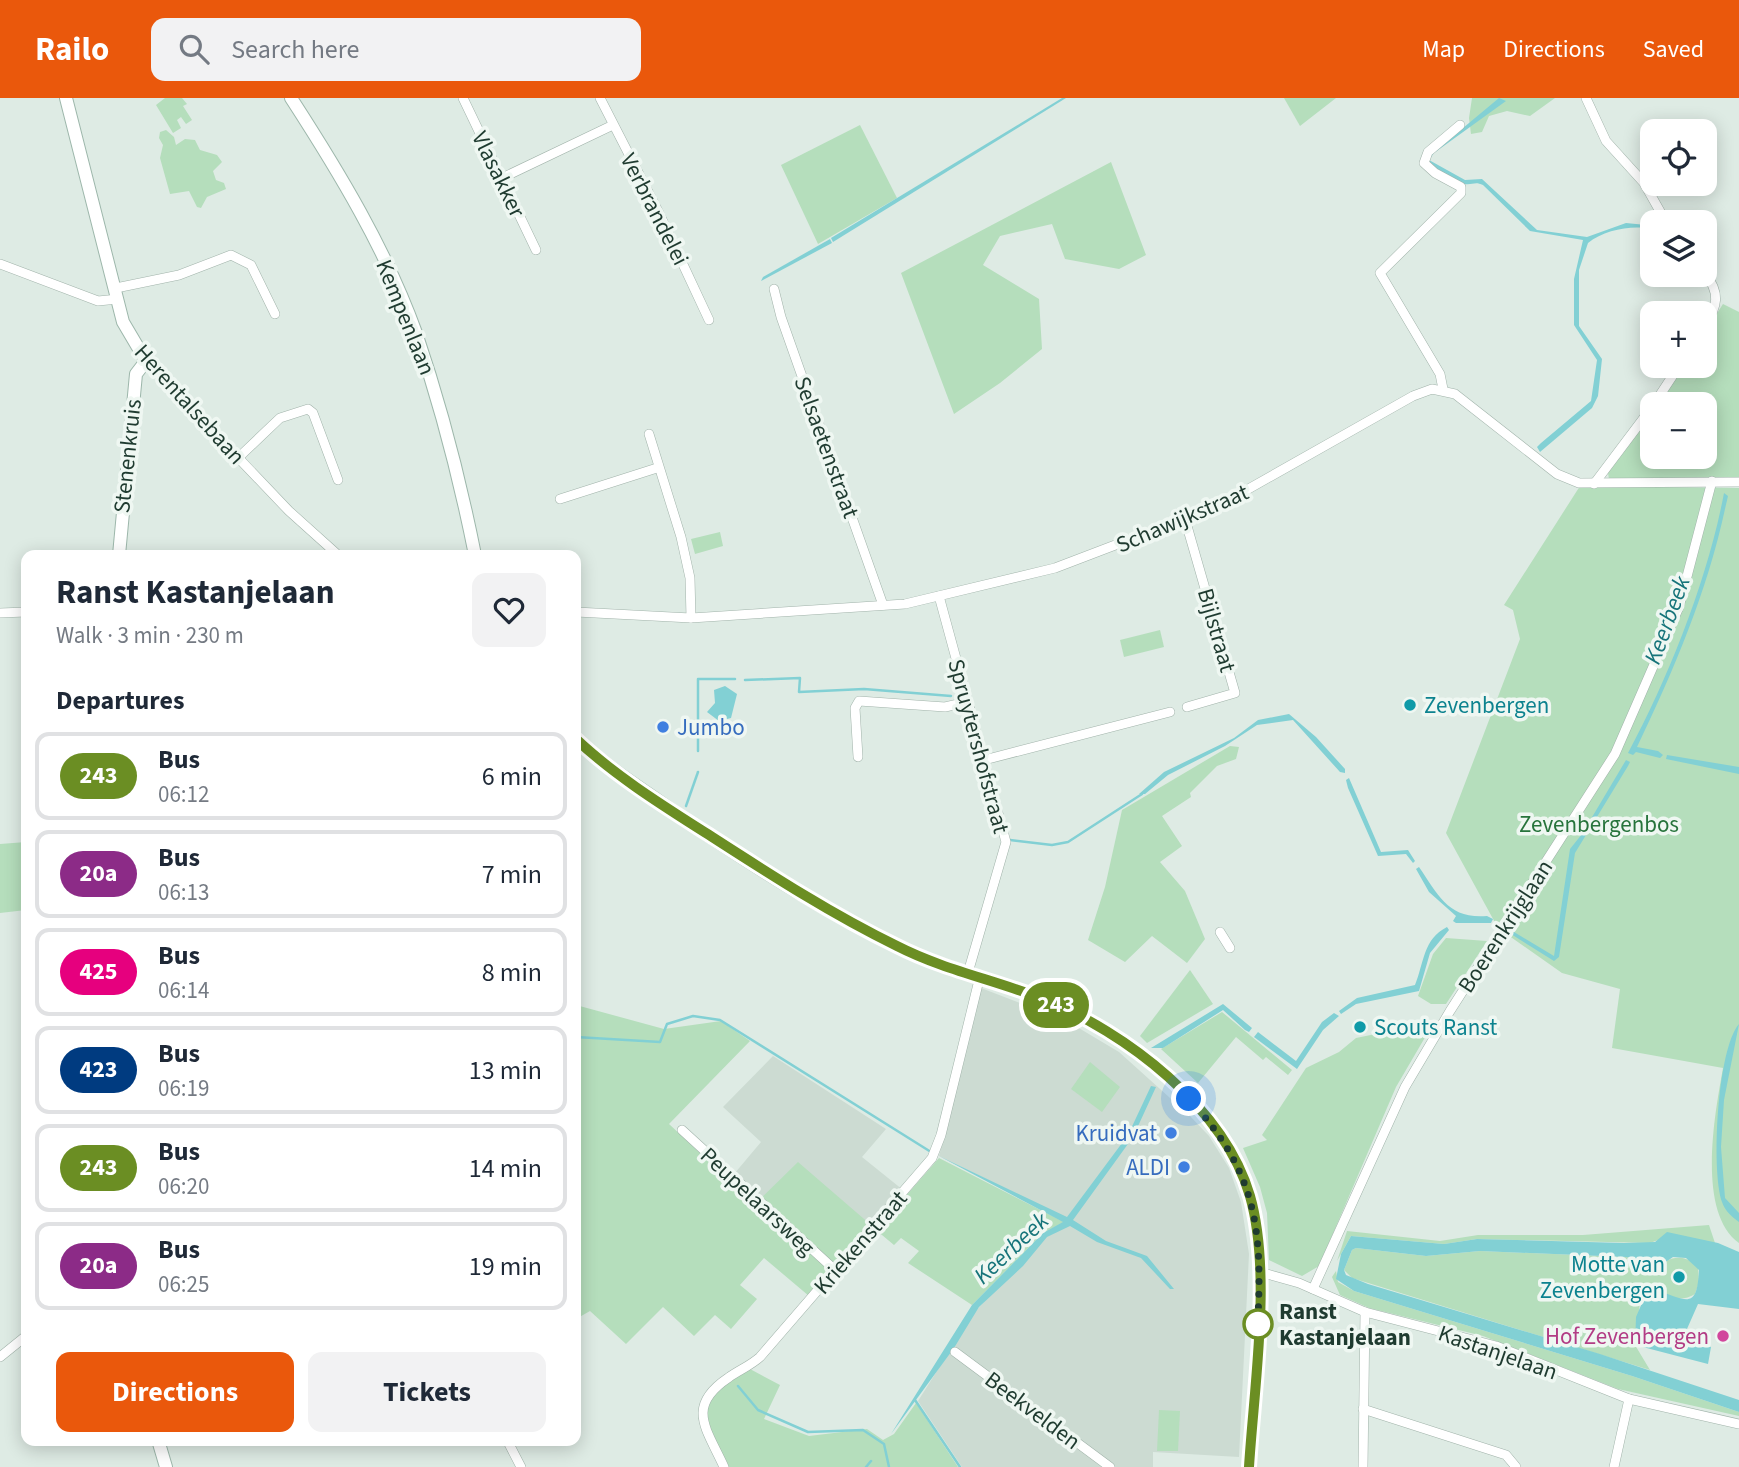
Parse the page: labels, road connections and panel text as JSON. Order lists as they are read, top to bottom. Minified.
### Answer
{"streets":{"main road":["Kempenlaan","Herentalsebaan","Stenenkruis"],"street":["Vlasakker","Verbrandelei","Selsaetenstraat","Schawijkstraat","Bijlstraat","Spruytershofstraat","Boerenkrijglaan","Peupelaarsweg","Kriekenstraat","Kastanjelaan","Beekvelden"]},"crossings":[["Herentalsebaan","Stenenkruis"],["Selsaetenstraat","Schawijkstraat"],["Schawijkstraat","Bijlstraat"],["Schawijkstraat","Spruytershofstraat"],["Spruytershofstraat","Kriekenstraat"],["Boerenkrijglaan","Kastanjelaan"],["Peupelaarsweg","Kriekenstraat"]],"water":["Keerbeek"],"parks":["Zevenbergenbos"],"places":["Zevenbergen","Jumbo","Scouts Ranst","Kruidvat","ALDI","Motte van Zevenbergen","Ranst Kastanjelaan","Hof Zevenbergen"],"lines":["bus line 243"],"page":{"header":"Railo","search":"Search here","nav":["Map","Directions","Saved"],"on_map":"243","map_buttons":["+","−"],"heading":[["Ranst Kastanjelaan","Walk · 3 min · 230 m"],"Departures"],"list":[{"mark":"243","name":"Bus","note":"06:12","value":"6 min"},{"mark":"20a","name":"Bus","note":"06:13","value":"7 min"},{"mark":"425","name":"Bus","note":"06:14","value":"8 min"},{"mark":"423","name":"Bus","note":"06:19","value":"13 min"},{"mark":"243","name":"Bus","note":"06:20","value":"14 min"},{"mark":"20a","name":"Bus","note":"06:25","value":"19 min"}],"buttons":["Directions","Tickets"]}}
